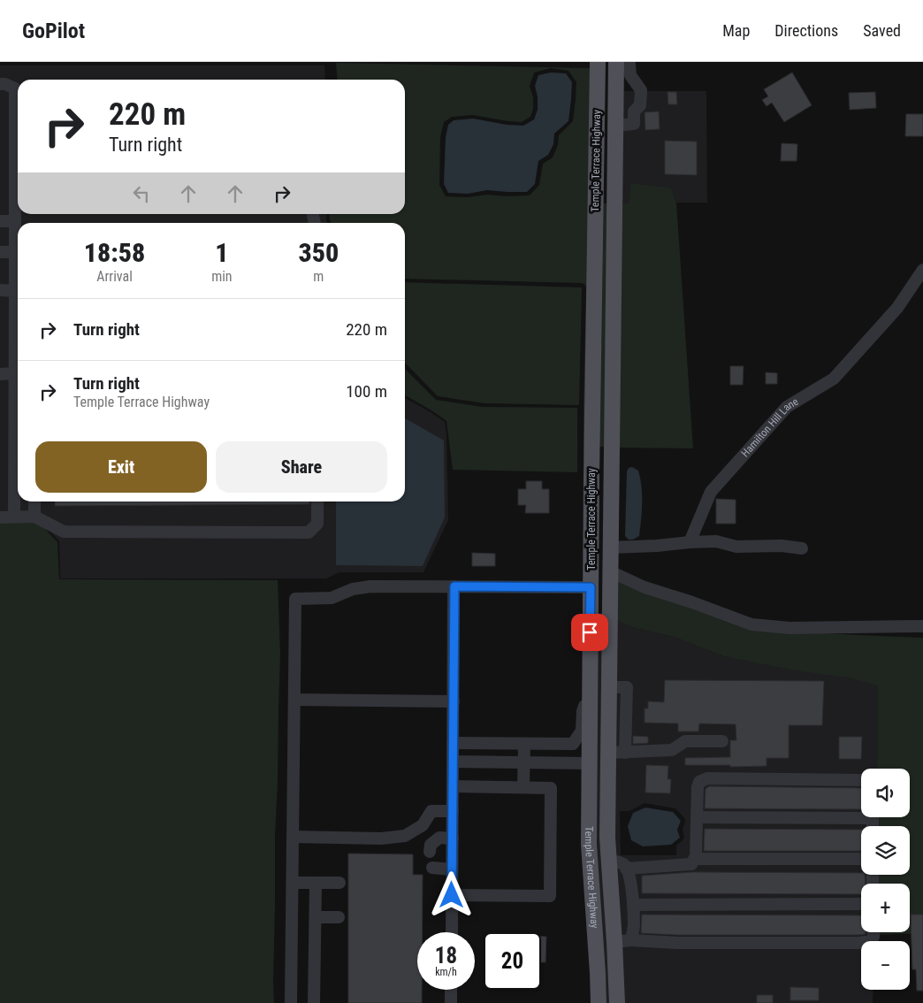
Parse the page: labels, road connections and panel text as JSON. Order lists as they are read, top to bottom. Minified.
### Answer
{"streets":{"main road":["Temple Terrace Highway"],"street":["Hamilton Hill Lane"]},"page":{"header":"GoPilot","nav":["Map","Directions","Saved"],"turn":["220 m","Turn right"],"eta":["18:58","Arrival","1","min","350","m"],"list":[{"name":"Turn right","value":"220 m"},{"name":"Turn right","note":"Temple Terrace Highway","value":"100 m"}],"buttons":["Exit","Share"],"map_buttons":["+","−"],"speed":"18 km/h","limit":"20"}}
